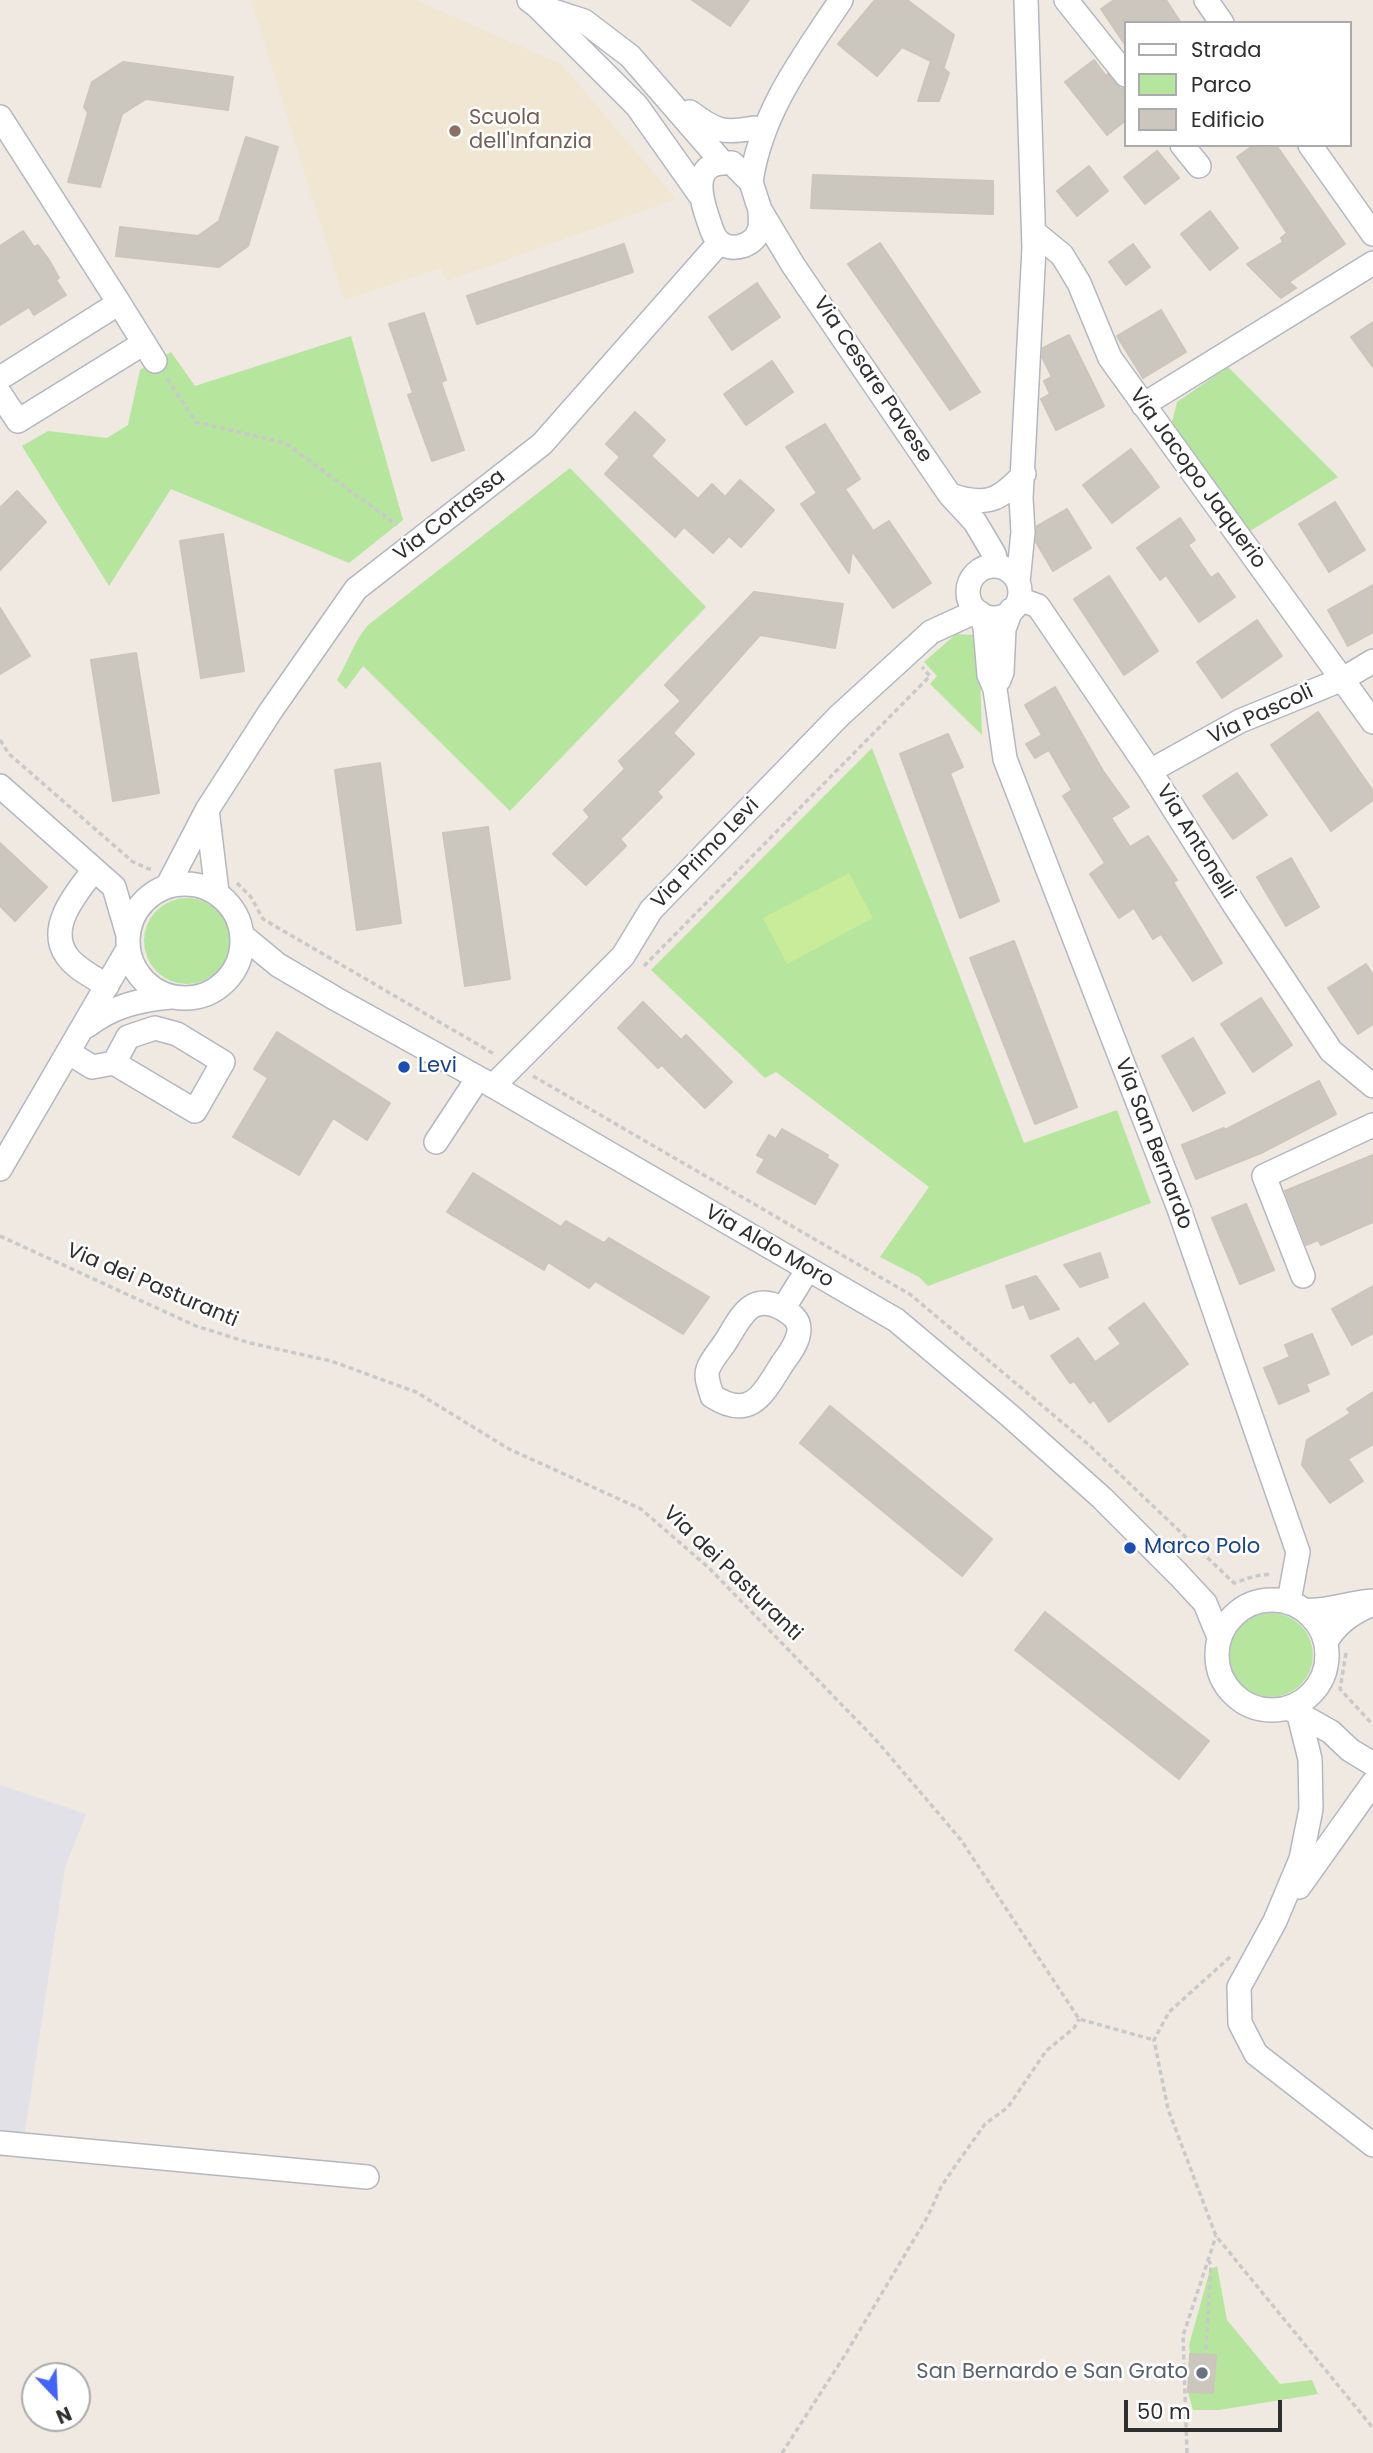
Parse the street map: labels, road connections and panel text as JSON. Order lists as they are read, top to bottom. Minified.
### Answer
{"streets":{"street":["Via Cesare Pavese","Via Jacopo Jaquerio","Via Cortassa","Via Pascoli","Via Antonelli","Via Primo Levi","Via San Bernardo","Via Aldo Moro"],"path":["Via dei Pasturanti"]},"crossings":[["Via Cesare Pavese","Via Cortassa"],["Via Cesare Pavese","Via Antonelli"],["Via Cesare Pavese","Via Primo Levi"],["Via Cesare Pavese","Via San Bernardo"],["Via Jacopo Jaquerio","Via Pascoli"],["Via Cortassa","Via Aldo Moro"],["Via Pascoli","Via Antonelli"],["Via Antonelli","Via Primo Levi"],["Via Antonelli","Via San Bernardo"],["Via Primo Levi","Via San Bernardo"],["Via Primo Levi","Via Aldo Moro"],["Via San Bernardo","Via Aldo Moro"]],"places":["Scuola dell'Infanzia","Levi","Marco Polo","San Bernardo e San Grato"],"legend":["Strada","Parco","Edificio"],"scale_bar":"50 m","north":"bottom right"}
